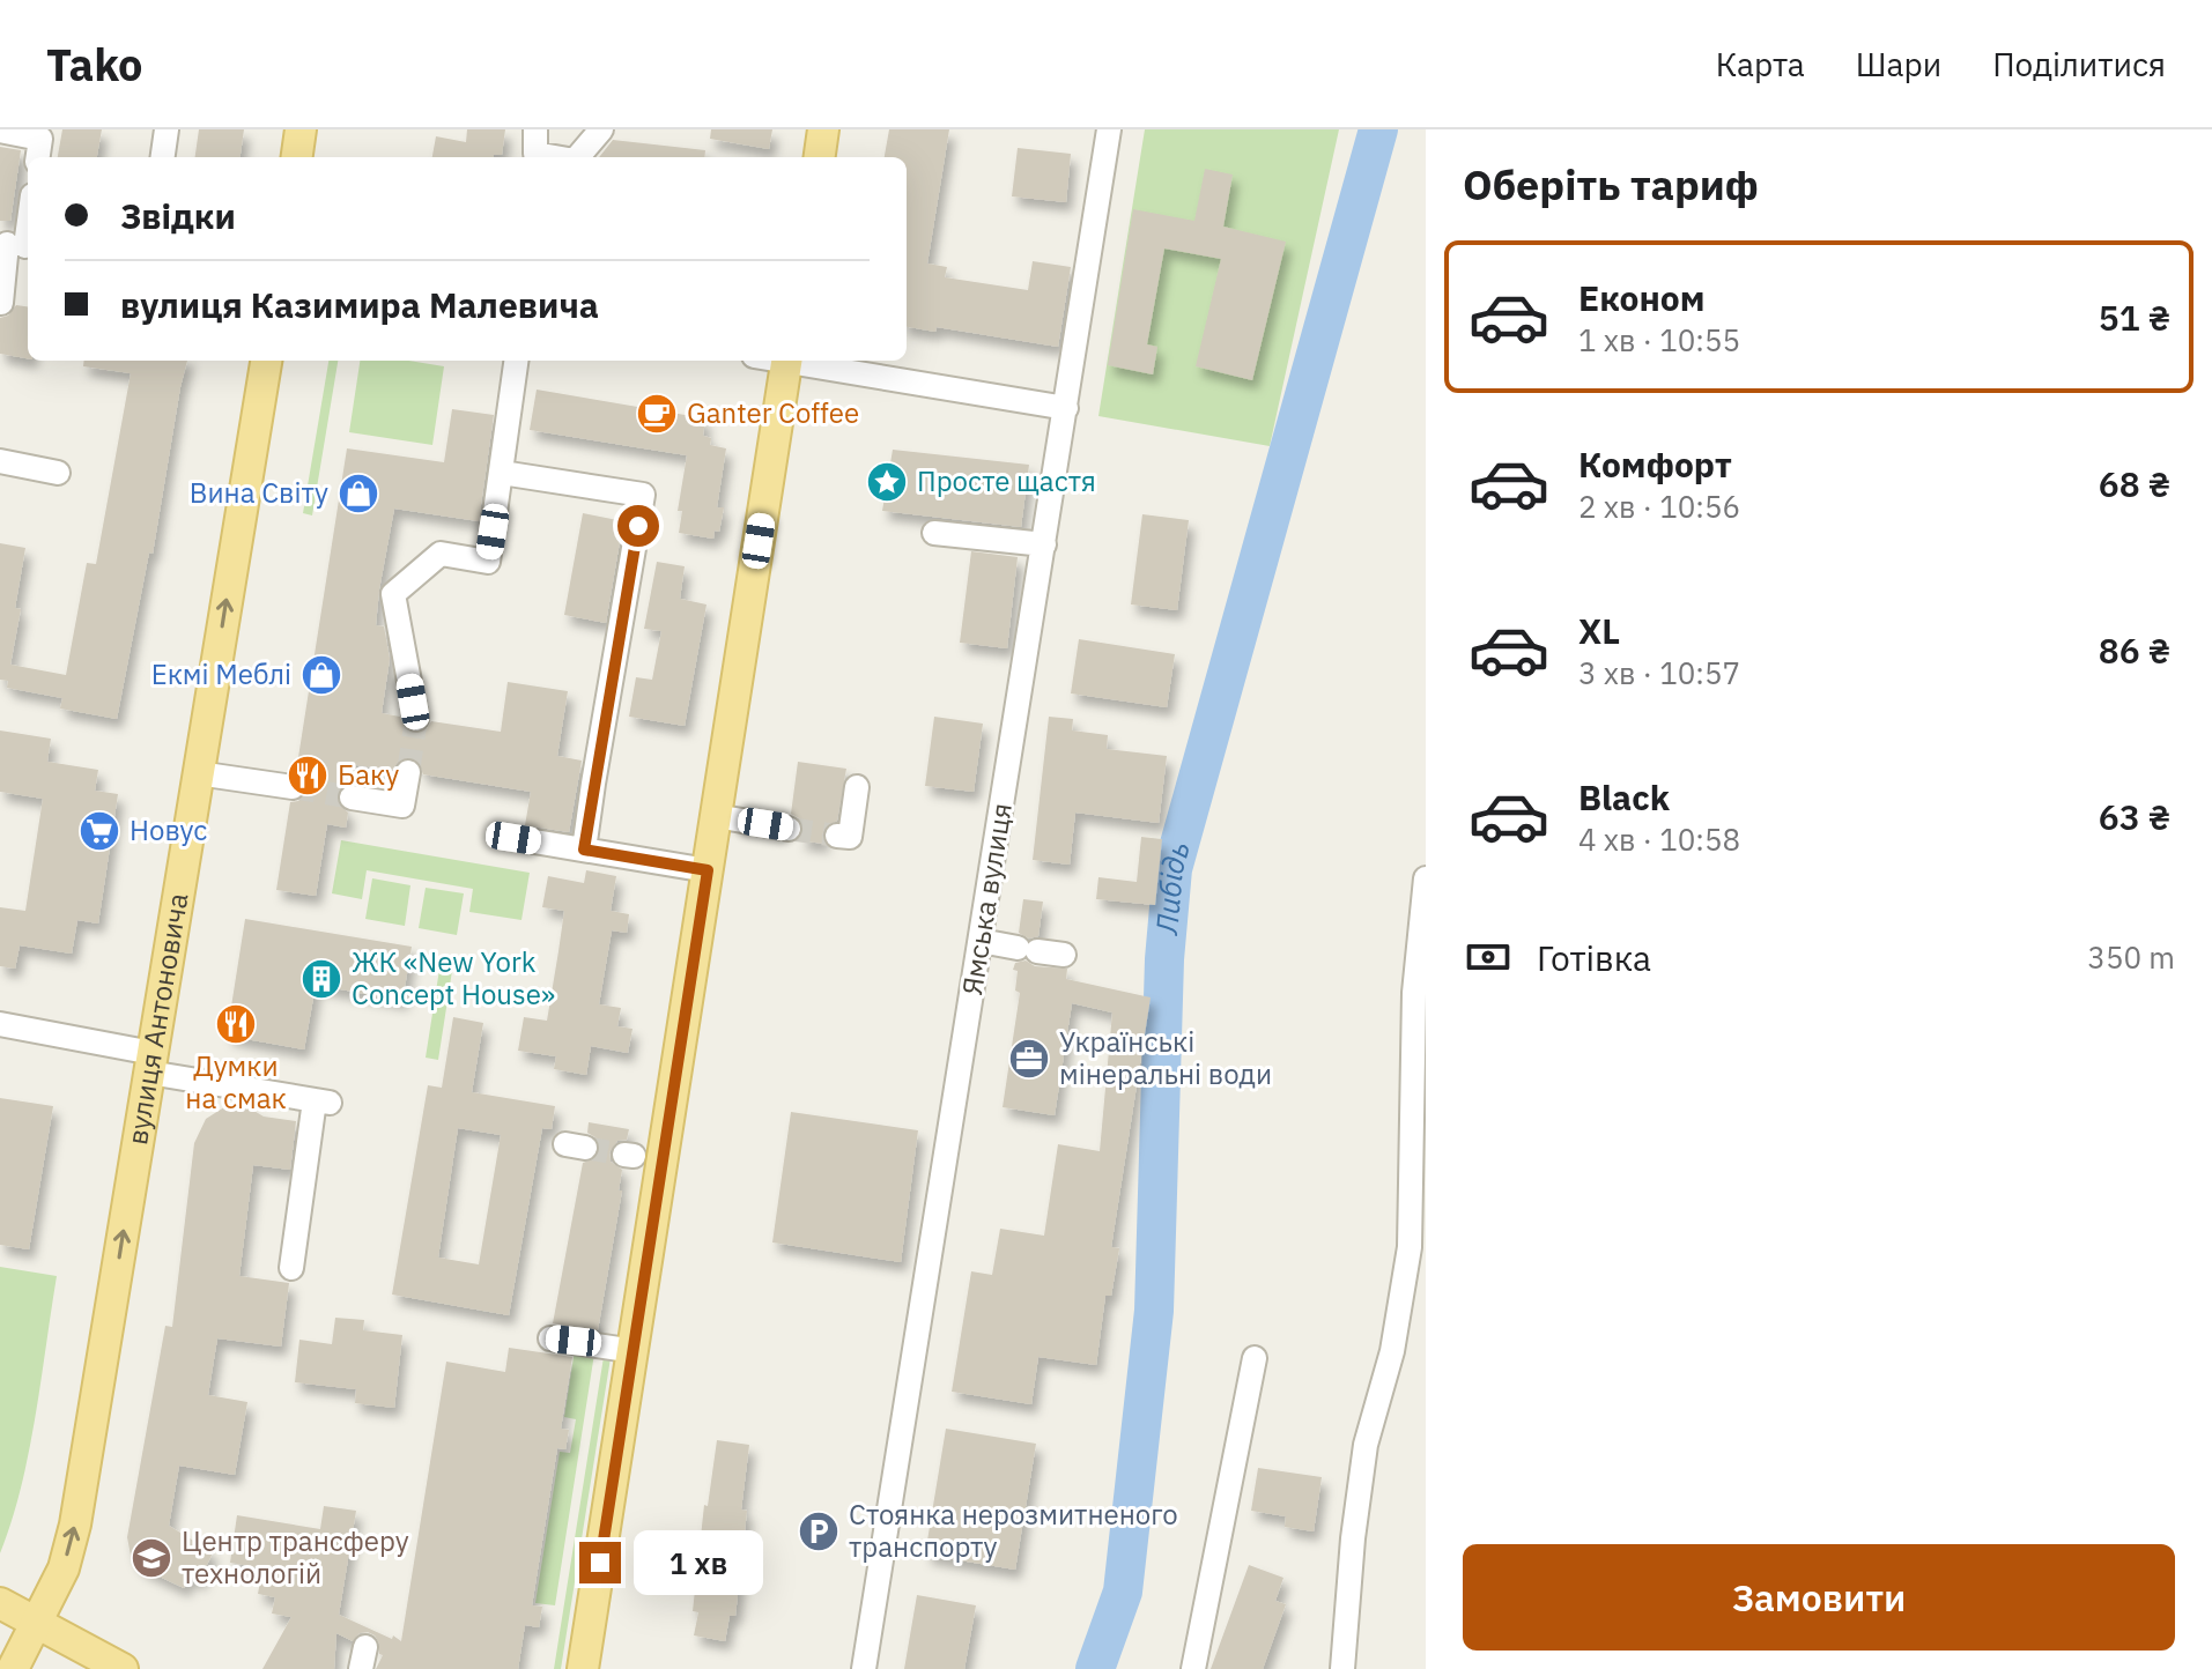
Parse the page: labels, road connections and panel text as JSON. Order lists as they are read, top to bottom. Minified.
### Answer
{"streets":{"main road":["вулиця Антоновича"],"street":["Ямська вулиця"]},"one_way":["вулиця Антоновича"],"water":["Либідь"],"places":{"cafe":["Ganter Coffee"],"place":["Просте щастя"],"shop":["Вина Світу","Екмі Меблі"],"restaurant":["Баку","Думки на смак"],"supermarket":["Новус"],"building":["ЖК «New York Concept House»"],"office":["Українські мінеральні води"],"parking":["Стоянка нерозмитненого транспорту"],"school or university":["Центр трансферу технологій"]},"page":{"header":"Tako","nav":["Карта","Шари","Поділитися"],"heading":"Оберіть тариф","banner":["Звідки","вулиця Казимира Малевича"],"list":[{"name":"Економ","note":"1 хв · 10:55","value":"51 ₴"},{"name":"Комфорт","note":"2 хв · 10:56","value":"68 ₴"},{"name":"XL","note":"3 хв · 10:57","value":"86 ₴"},{"name":"Black","note":"4 хв · 10:58","value":"63 ₴"}],"pay":["Готівка","350 m"],"buttons":"Замовити","bubble":"1 хв"}}
